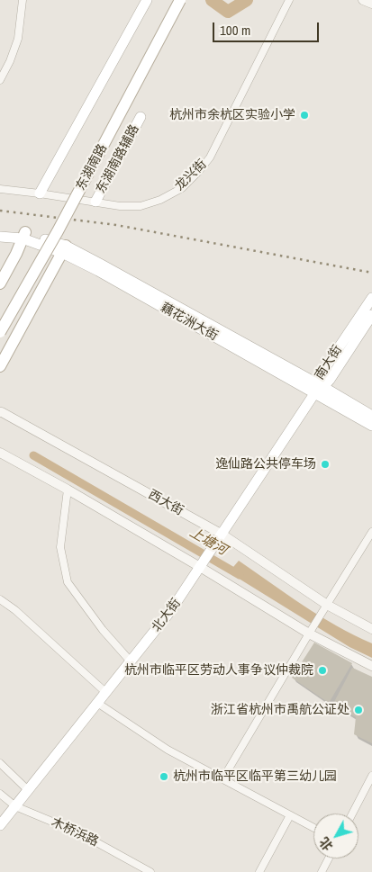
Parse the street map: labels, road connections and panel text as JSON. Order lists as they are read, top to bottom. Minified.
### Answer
{"streets":{"main road":["东湖南路辅路","东湖南路","藕花洲大街","南大街","北大街"],"street":["龙兴街","西大街","木桥浜路"]},"crossings":[["东湖南路辅路","龙兴街"],["藕花洲大街","南大街"],["藕花洲大街","北大街"],["南大街","北大街"],["西大街","北大街"],["北大街","木桥浜路"]],"water":["上塘河"],"places":["杭州市余杭区实验小学","逸仙路公共停车场","杭州市临平区劳动人事争议仲裁院","浙江省杭州市禹航公证处","杭州市临平区临平第三幼儿园"],"scale_bar":"100 m","north":"bottom left"}
